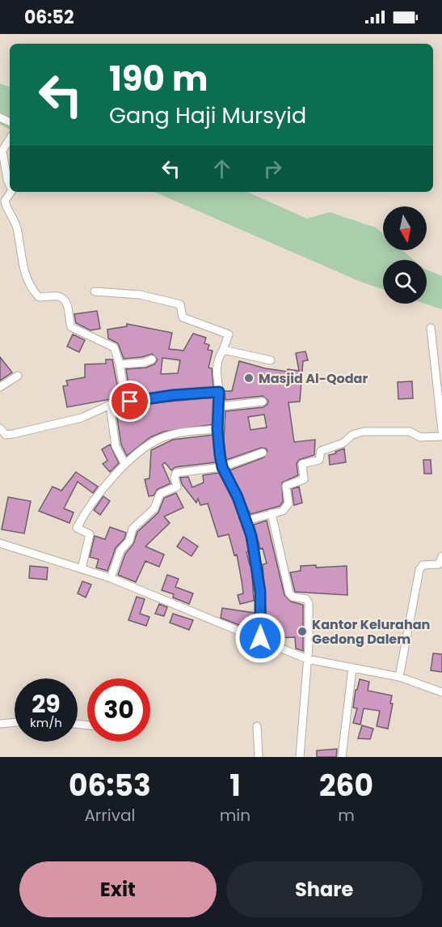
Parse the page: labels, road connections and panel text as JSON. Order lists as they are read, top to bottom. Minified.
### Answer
{"places":["Masjid Al-Qodar","Kantor Kelurahan Gedong Dalem"],"north":"bottom","page":{"status":"06:52","turn":["190 m","Gang Haji Mursyid"],"speed":"29 km/h","limit":"30","eta":["06:53","Arrival","1","min","260","m"],"buttons":["Exit","Share"]}}
